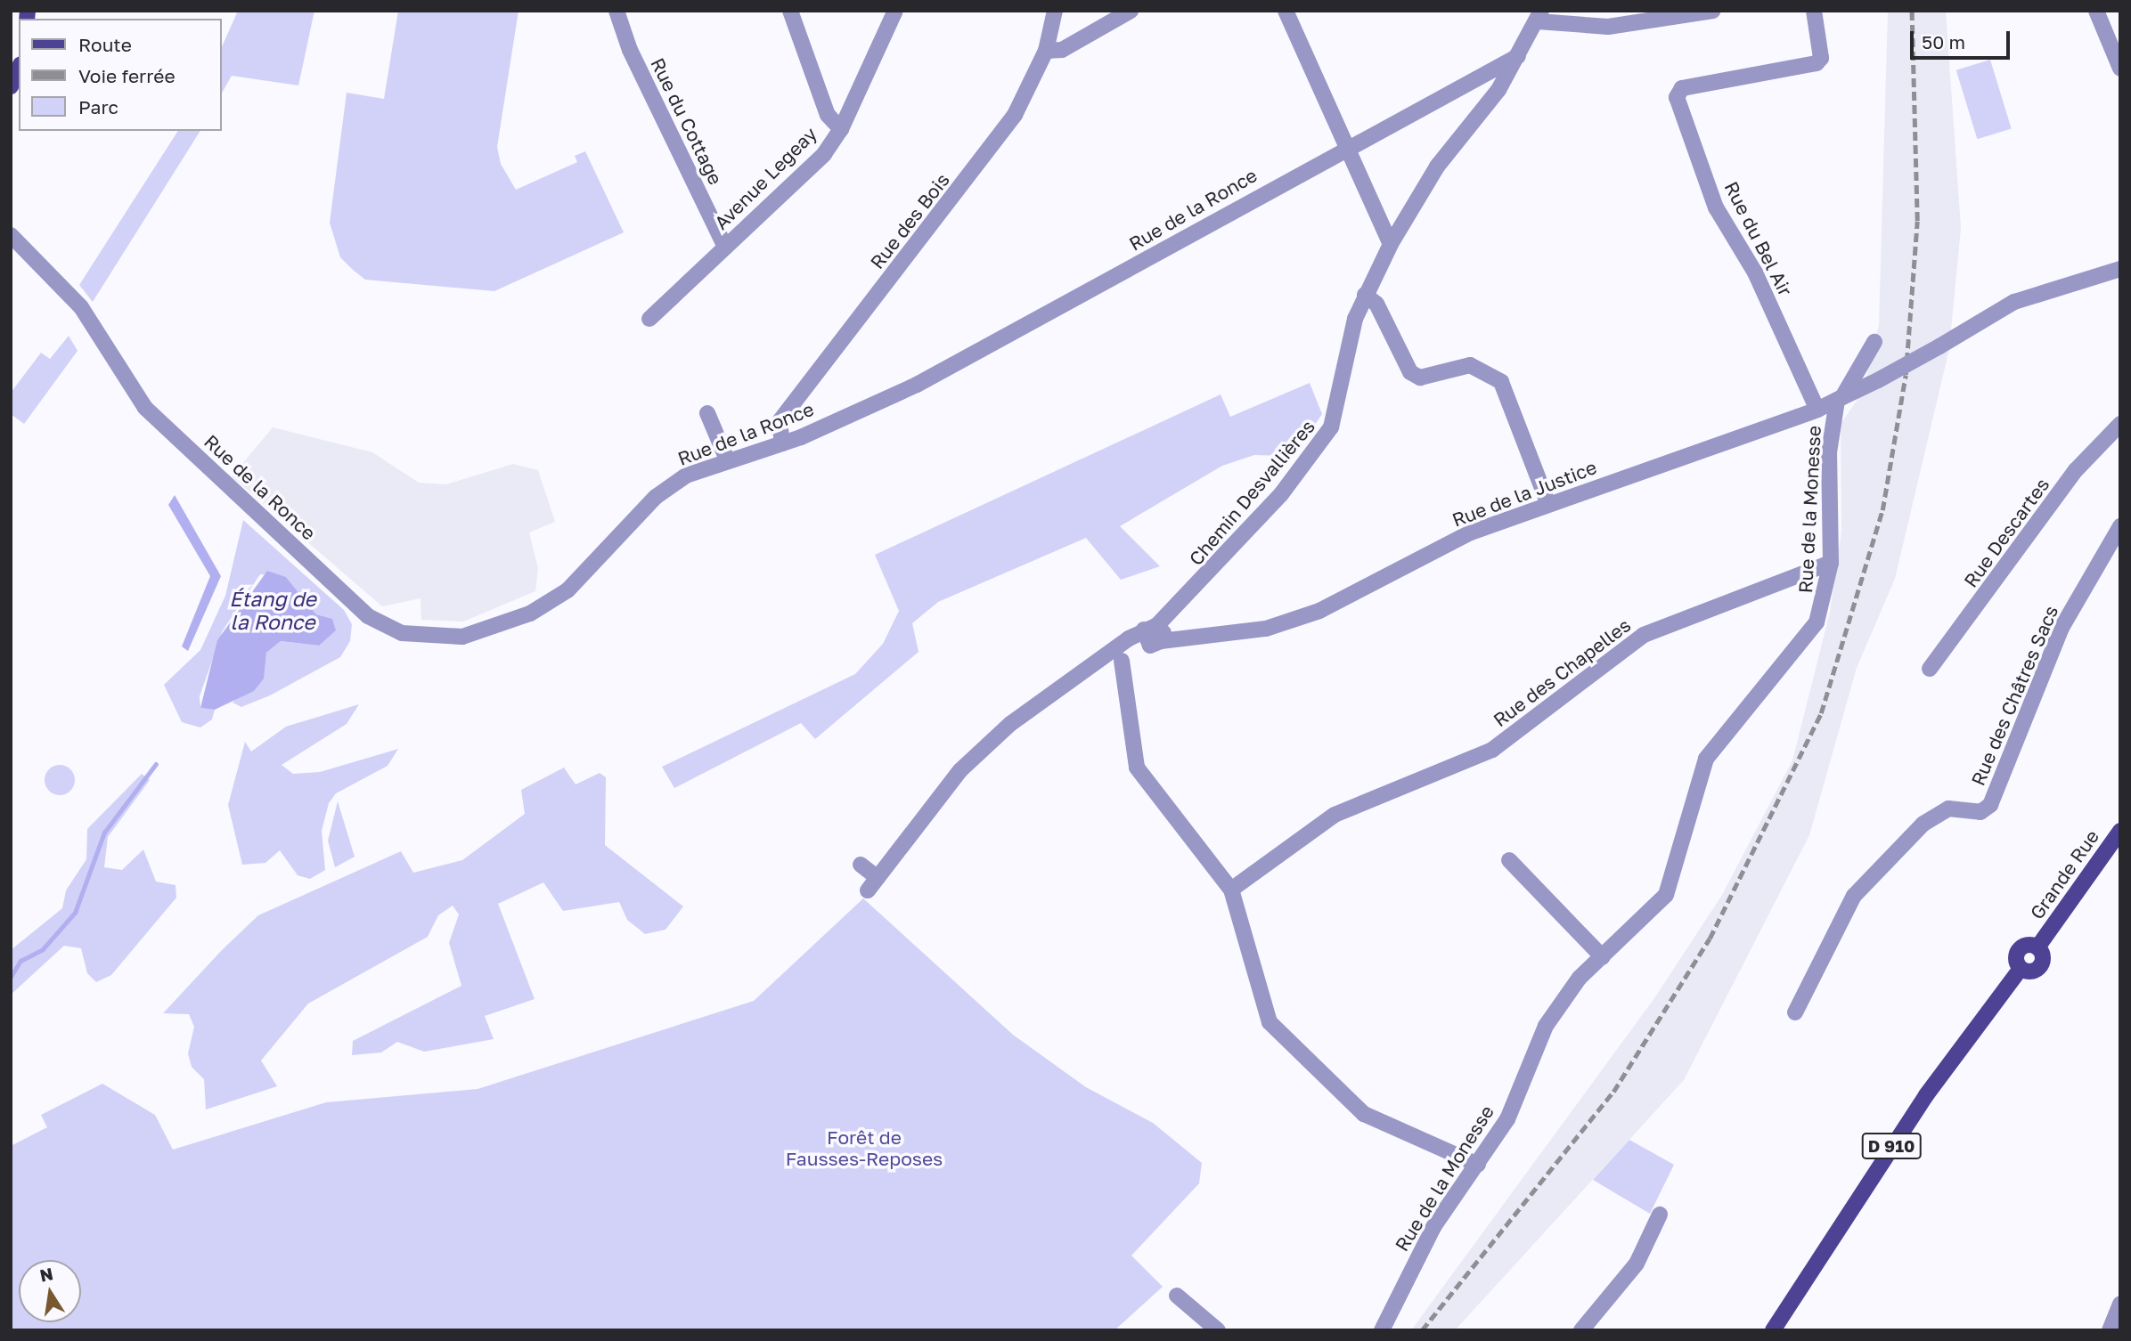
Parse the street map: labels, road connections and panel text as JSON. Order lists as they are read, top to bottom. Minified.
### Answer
{"streets":{"main road":["Grande Rue","D 910"],"street":["Rue du Cottage","Avenue Legeay","Rue de la Ronce","Rue des Bois","Rue du Bel Air","Chemin Desvallières","Rue de la Justice","Rue de la Monesse","Rue Descartes","Rue des Chapelles","Rue des Châtres Sacs"]},"crossings":[["Rue du Cottage","Avenue Legeay"],["Rue de la Ronce","Rue des Bois"],["Rue de la Ronce","Chemin Desvallières"],["Rue du Bel Air","Rue de la Justice"],["Chemin Desvallières","Rue de la Justice"],["Rue de la Justice","Rue de la Monesse"],["Rue de la Monesse","Rue des Chapelles"]],"water":["Étang de la Ronce"],"parks":["Forêt de Fausses-Reposes"],"legend":["Route","Voie ferrée","Parc"],"scale_bar":"50 m","north":"top"}
